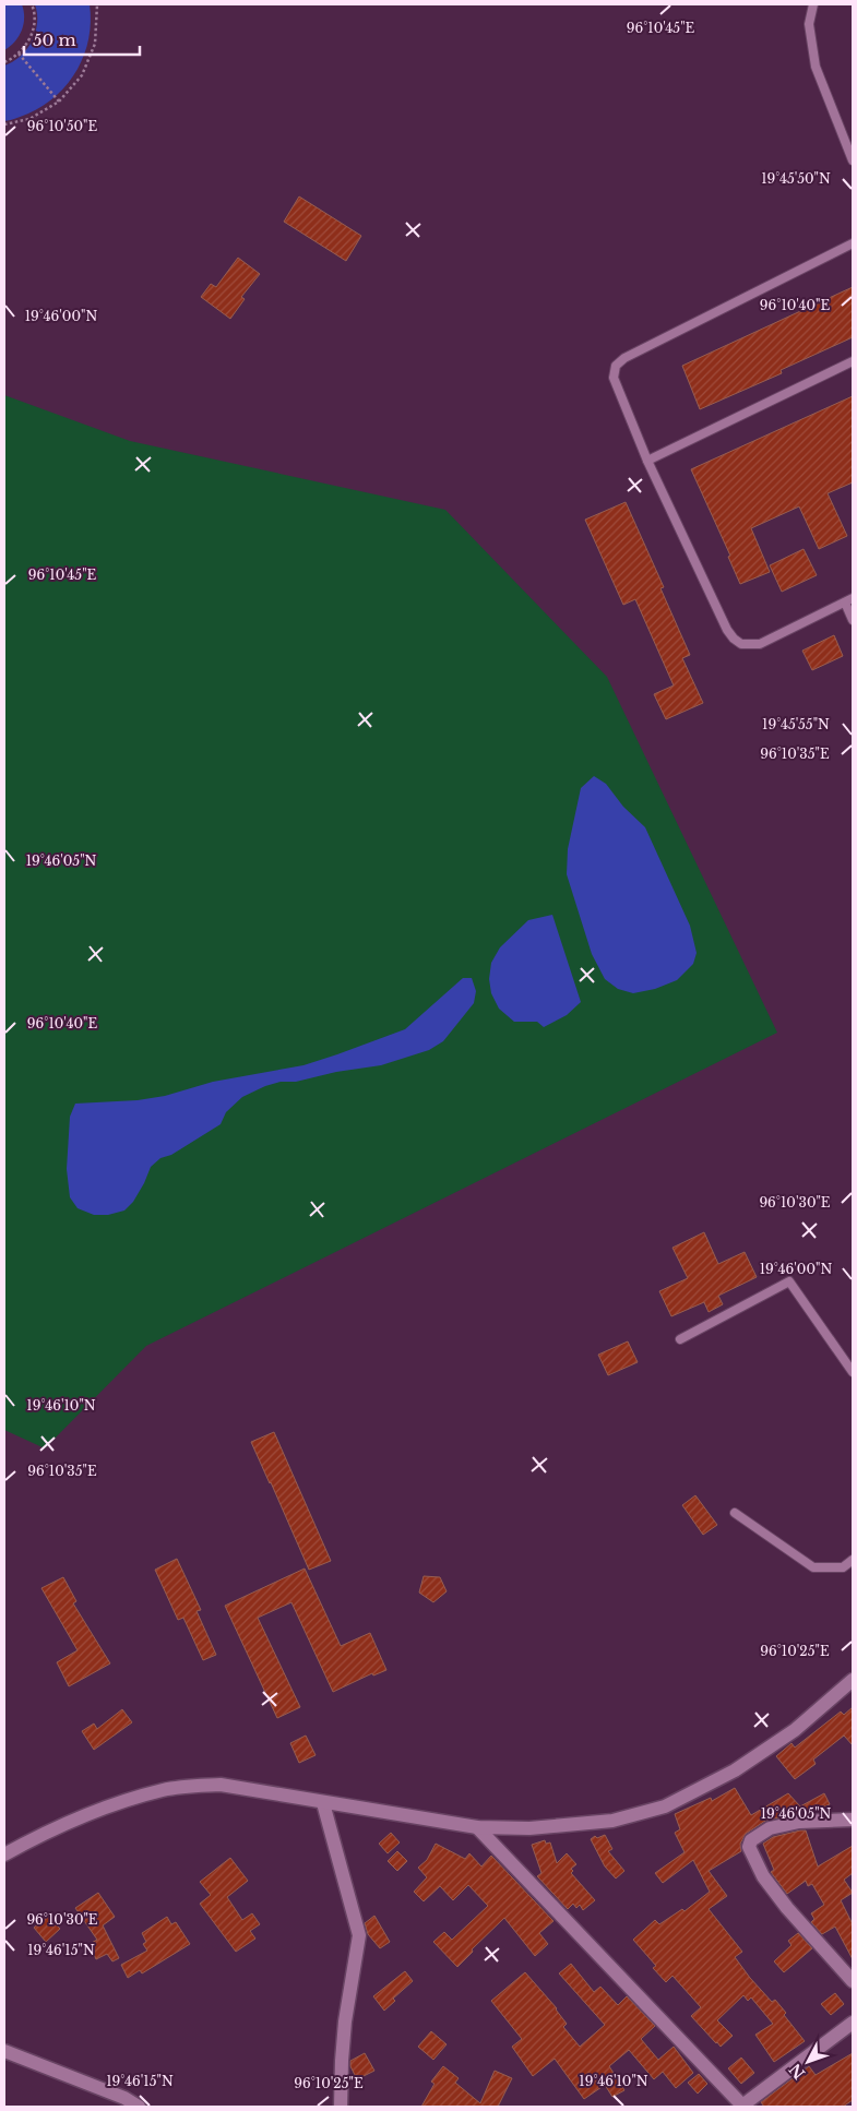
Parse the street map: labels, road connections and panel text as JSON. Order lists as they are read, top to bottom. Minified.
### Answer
{"scale_bar":"50 m","north":"bottom left","coordinates":["96°10'45\"E","96°10'50\"E","19°45'50\"N","96°10'40\"E","19°46'00\"N","19°45'55\"N","96°10'35\"E","19°46'05\"N","96°10'30\"E","19°46'10\"N","96°10'25\"E","19°46'15\"N"]}
